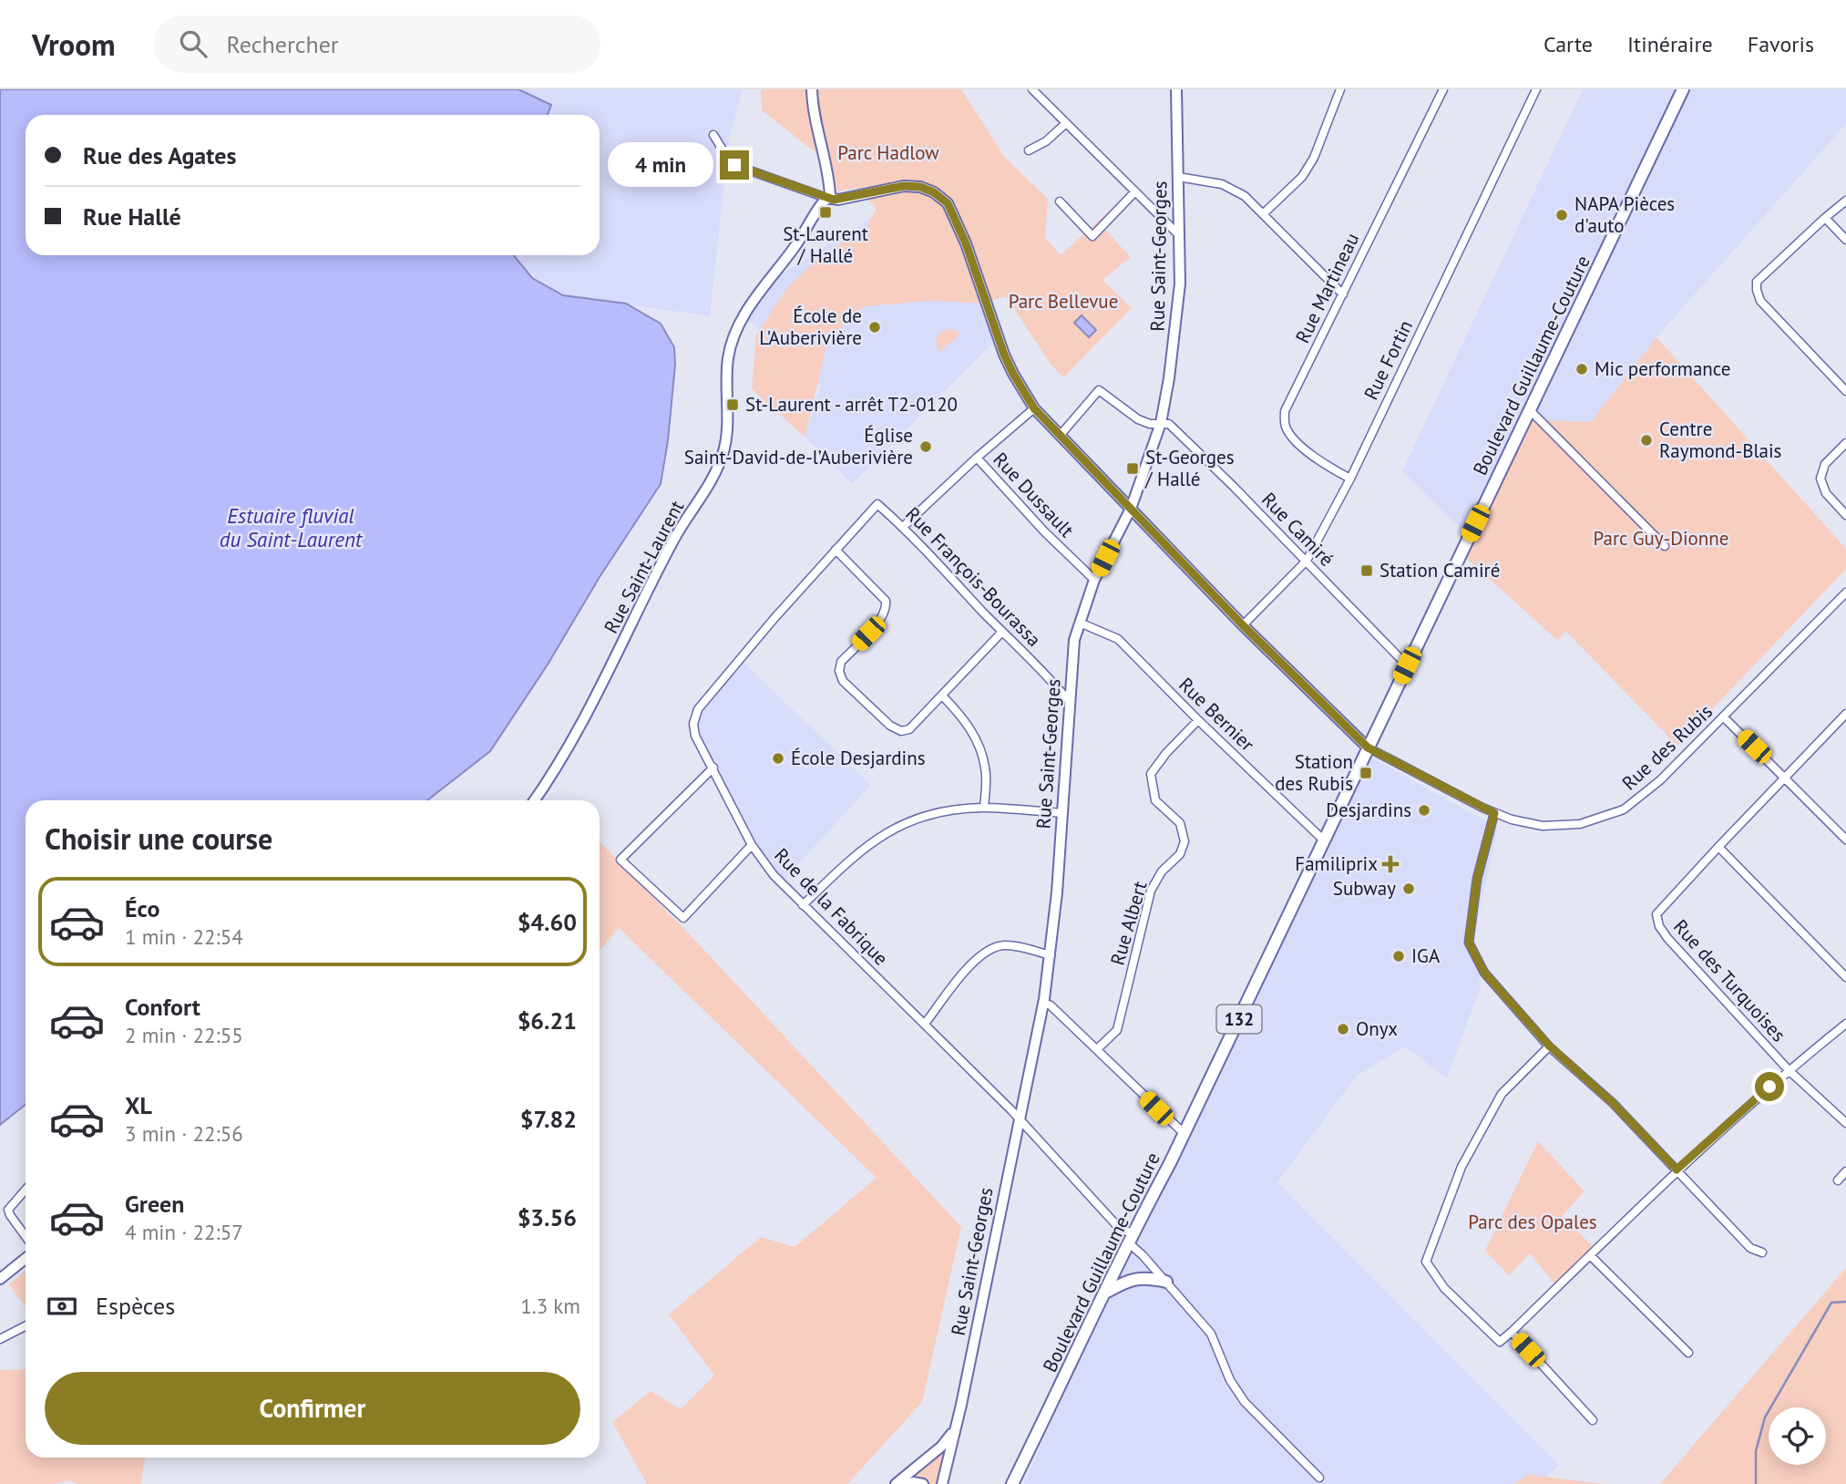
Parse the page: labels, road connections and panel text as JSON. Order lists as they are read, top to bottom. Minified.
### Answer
{"streets":{"main road":["Boulevard Guillaume-Couture","132"],"street":["Rue Saint-Georges","Rue Martineau","Rue Fortin","Rue Dussault","Rue Camiré","Rue Saint-Laurent","Rue François-Bourassa","Rue Bernier","Rue des Rubis","Rue de la Fabrique","Rue Albert","Rue des Turquoises"]},"crossings":[["Rue Saint-Georges","Rue Dussault"],["Rue Saint-Georges","Rue Camiré"],["Rue Saint-Georges","Rue François-Bourassa"],["Rue Saint-Georges","Rue Bernier"],["Rue Saint-Georges","Rue de la Fabrique"],["Rue Martineau","Rue Fortin"],["Rue Fortin","Rue Camiré"],["Boulevard Guillaume-Couture","Rue Camiré"],["Boulevard Guillaume-Couture","Rue Bernier"],["Boulevard Guillaume-Couture","Rue des Rubis"],["Boulevard Guillaume-Couture","Rue de la Fabrique"],["Rue François-Bourassa","Rue de la Fabrique"],["Rue Bernier","Rue Albert"]],"water":["Estuaire fluvial du Saint-Laurent"],"parks":["Parc Hadlow","Parc Bellevue","Parc Guy-Dionne","Parc des Opales"],"places":{"transit":["St-Laurent / Hallé","St-Laurent - arrêt T2-0120","St-Georges / Hallé","Station Camiré","Station des Rubis"],"other":["NAPA Pièces d'auto","École de L'Auberivière","Mic performance","Centre Raymond-Blais","Église Saint-David-de-l’Auberivière","École Desjardins","Desjardins","Subway","IGA","Onyx"],"health":["Familiprix"]},"page":{"header":"Vroom","search":"Rechercher","nav":["Carte","Itinéraire","Favoris"],"banner":["Rue des Agates","Rue Hallé"],"bubble":"4 min","heading":"Choisir une course","list":[{"name":"Éco","note":"1 min · 22:54","value":"$4.60"},{"name":"Confort","note":"2 min · 22:55","value":"$6.21"},{"name":"XL","note":"3 min · 22:56","value":"$7.82"},{"name":"Green","note":"4 min · 22:57","value":"$3.56"}],"pay":["Espèces","1.3 km"],"buttons":"Confirmer"}}
